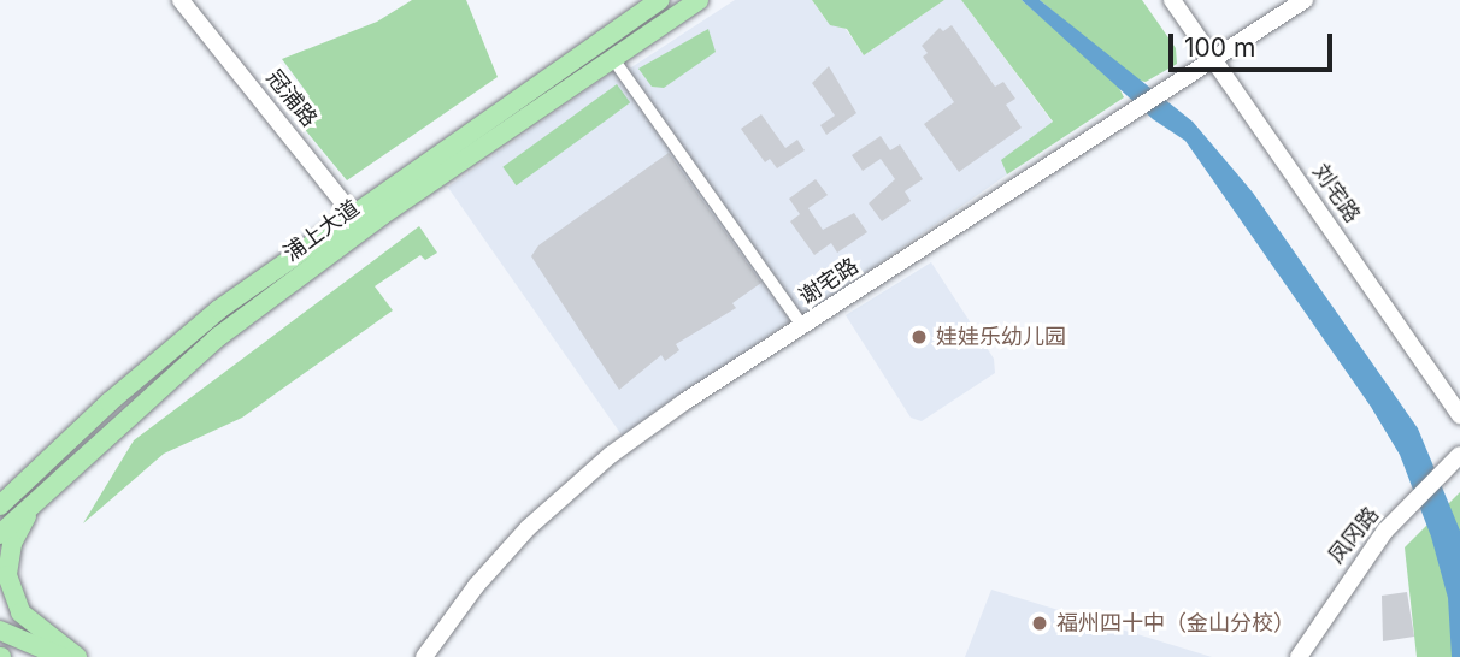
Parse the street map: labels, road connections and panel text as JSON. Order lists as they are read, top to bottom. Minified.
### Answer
{"streets":{"main road":["浦上大道"],"street":["冠浦路","刘宅路","谢宅路","凤冈路"]},"crossings":[["冠浦路","浦上大道"],["刘宅路","谢宅路"]],"places":["娃娃乐幼儿园","福州四十中（金山分校）"],"scale_bar":"100 m"}
